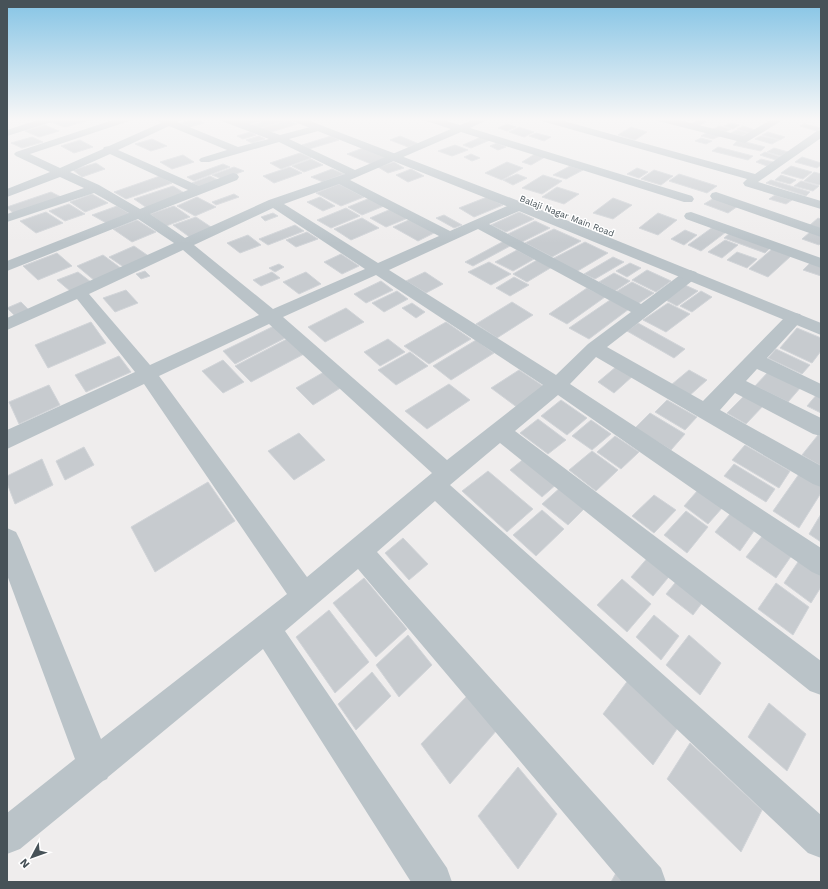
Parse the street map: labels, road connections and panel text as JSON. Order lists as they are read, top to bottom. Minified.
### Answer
{"streets":{"street":["Balaji Nagar Main Road"]},"north":"bottom left"}
